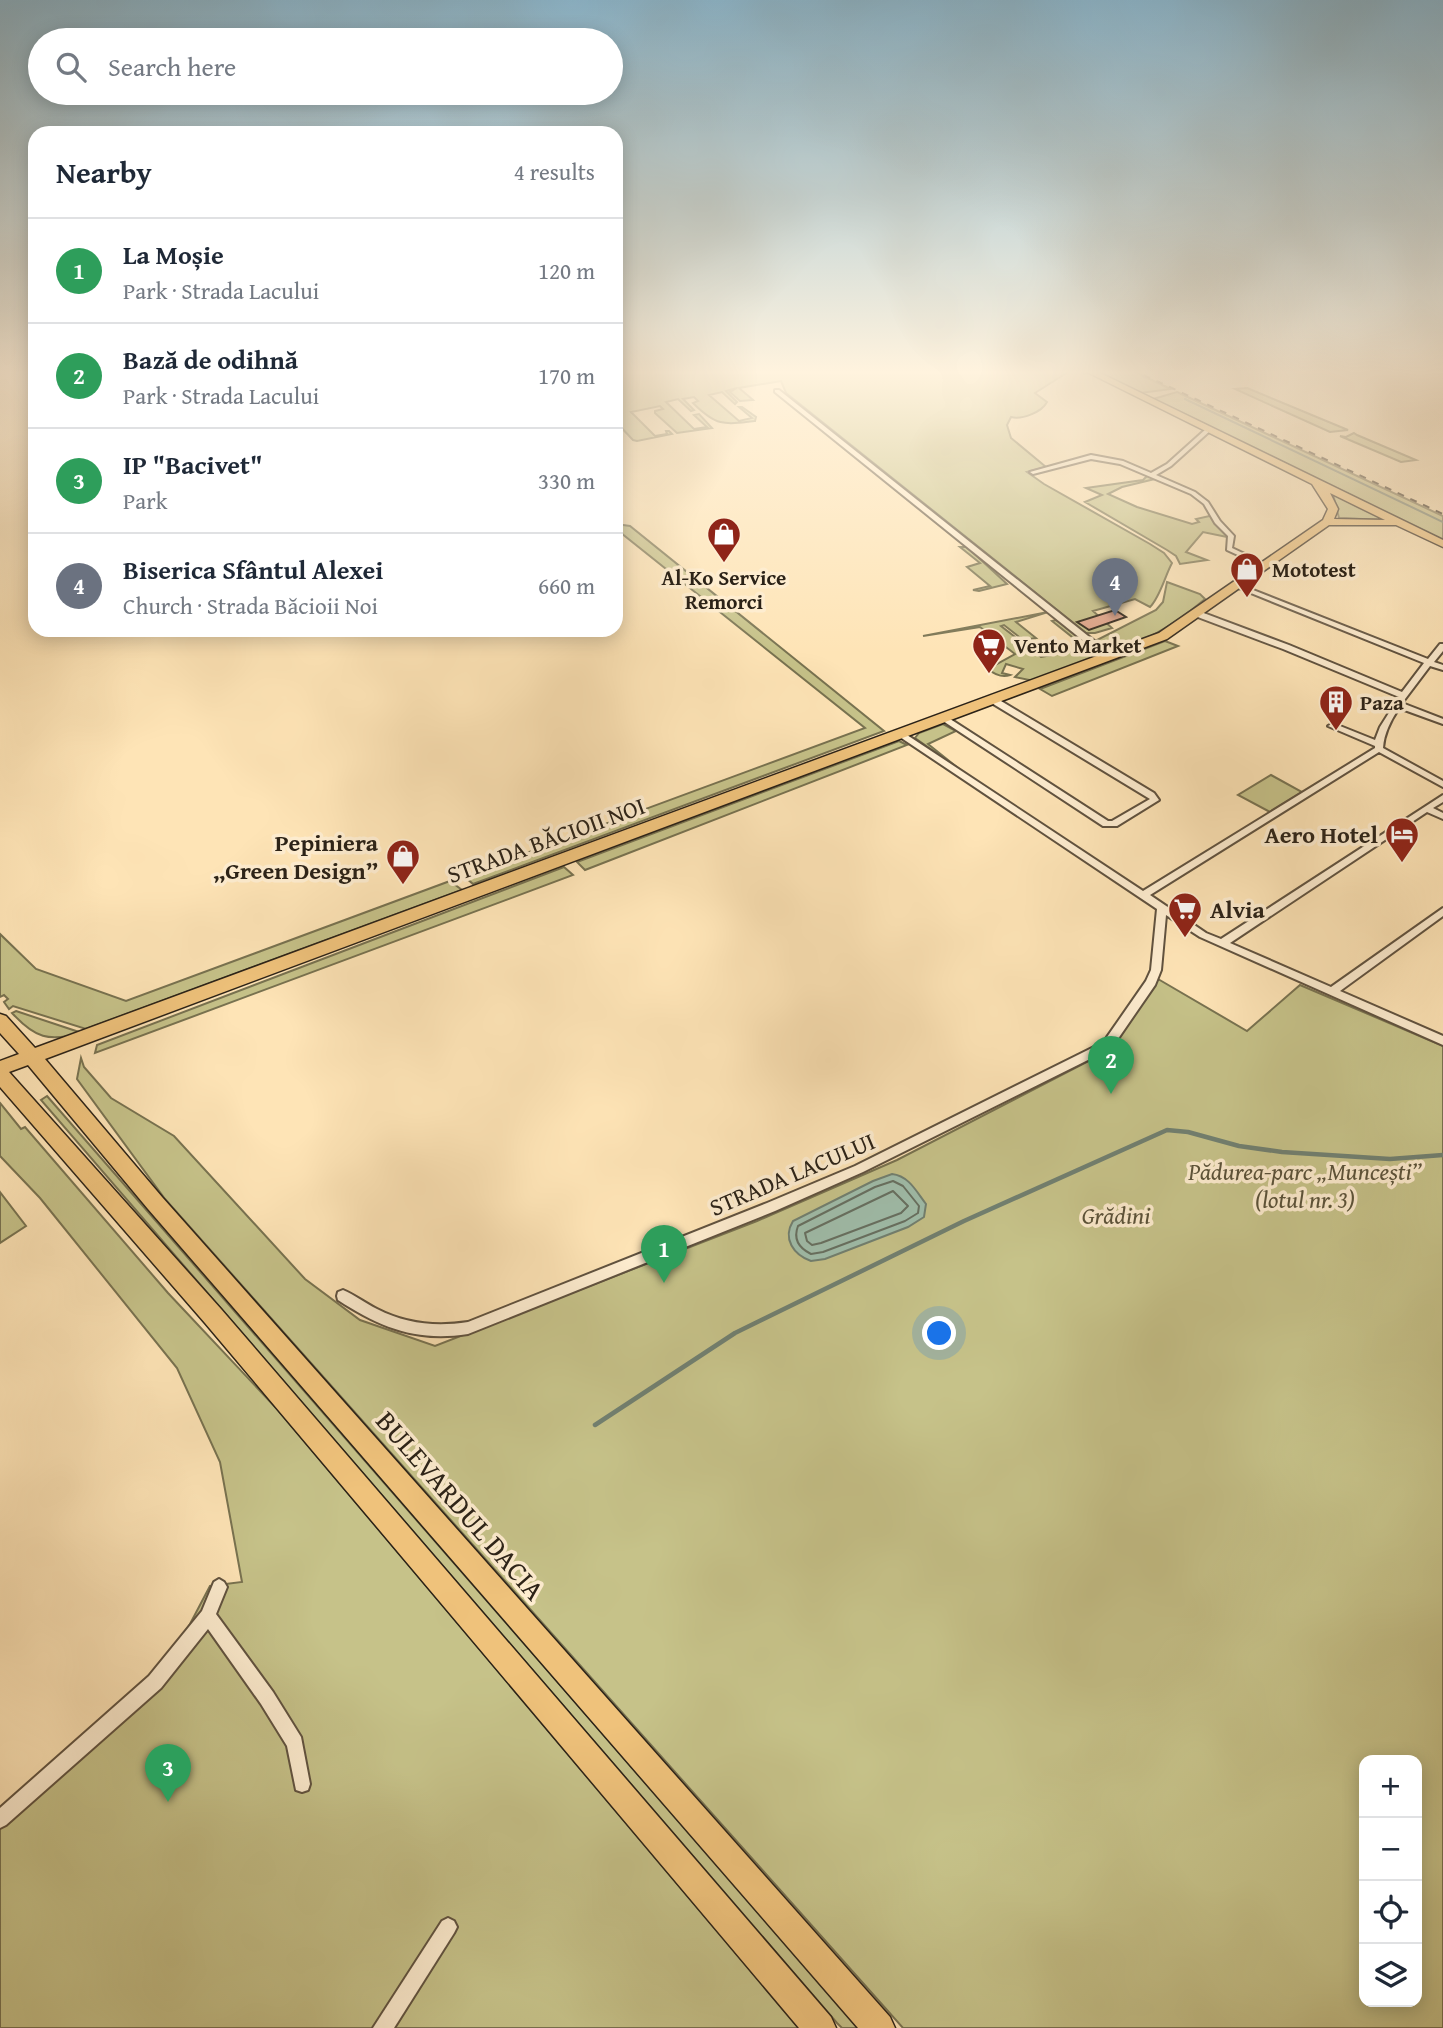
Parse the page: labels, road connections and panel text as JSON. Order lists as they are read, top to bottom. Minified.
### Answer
{"streets":{"main road":["STRADA BĂCIOII NOI","BULEVARDUL DACIA"],"street":["STRADA LACULUI"]},"crossings":[["STRADA BĂCIOII NOI","BULEVARDUL DACIA"]],"parks":["Pădurea-parc „Muncești” (lotul nr. 3)","Grădini"],"places":{"shop":["Al-Ko Service Remorci","Mototest","Pepiniera „Green Design”"],"supermarket":["Vento Market","Alvia"],"building":["Paza"],"hotel":["Aero Hotel"]},"page":{"search":"Search here","heading":["Nearby","4 results"],"list":[{"mark":"1","name":"La Moșie","note":"Park · Strada Lacului","value":"120 m"},{"mark":"2","name":"Bază de odihnă","note":"Park · Strada Lacului","value":"170 m"},{"mark":"3","name":"IP \"Bacivet\"","note":"Park","value":"330 m"},{"mark":"4","name":"Biserica Sfântul Alexei","note":"Church · Strada Băcioii Noi","value":"660 m"}],"pins":["4","2","1","3"],"map_buttons":["+","−"]}}
